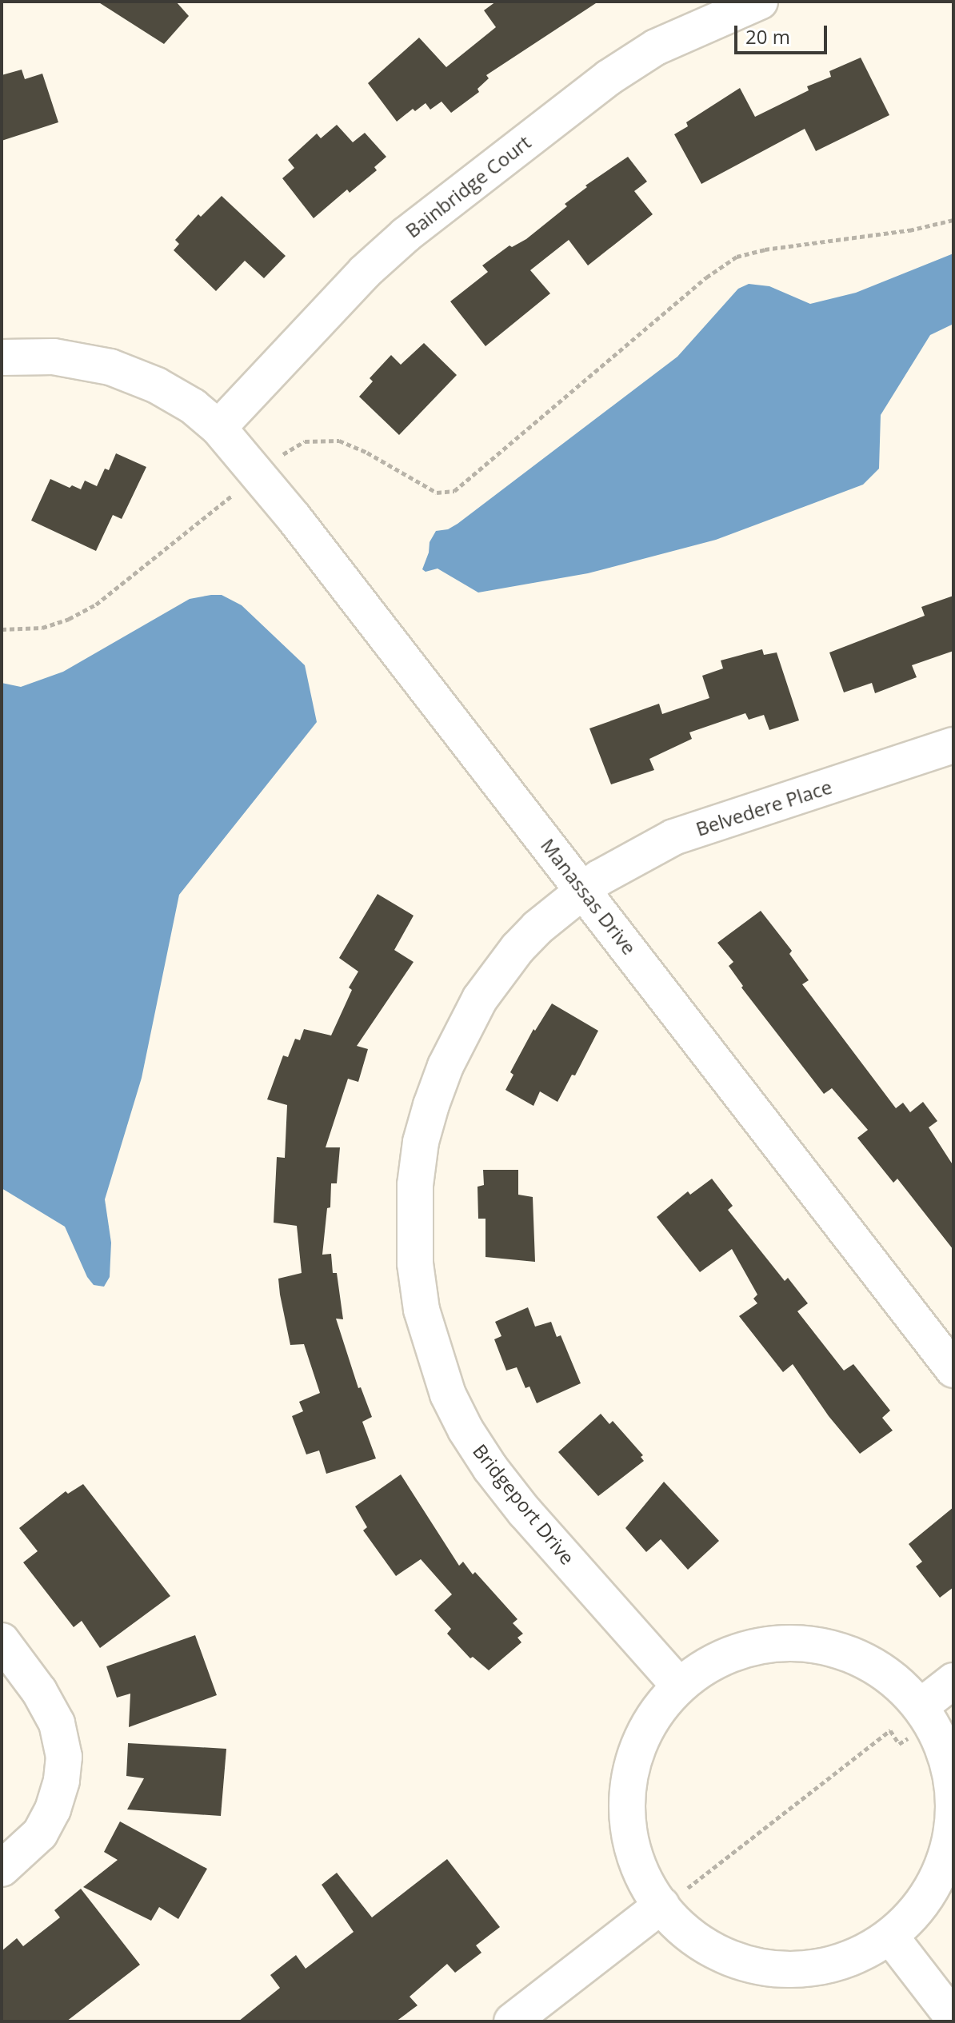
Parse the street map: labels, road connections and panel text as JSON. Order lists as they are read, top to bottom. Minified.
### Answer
{"streets":{"street":["Bainbridge Court","Belvedere Place","Manassas Drive","Bridgeport Drive"]},"crossings":[["Bainbridge Court","Manassas Drive"],["Belvedere Place","Manassas Drive"],["Belvedere Place","Bridgeport Drive"],["Manassas Drive","Bridgeport Drive"]],"scale_bar":"20 m"}
